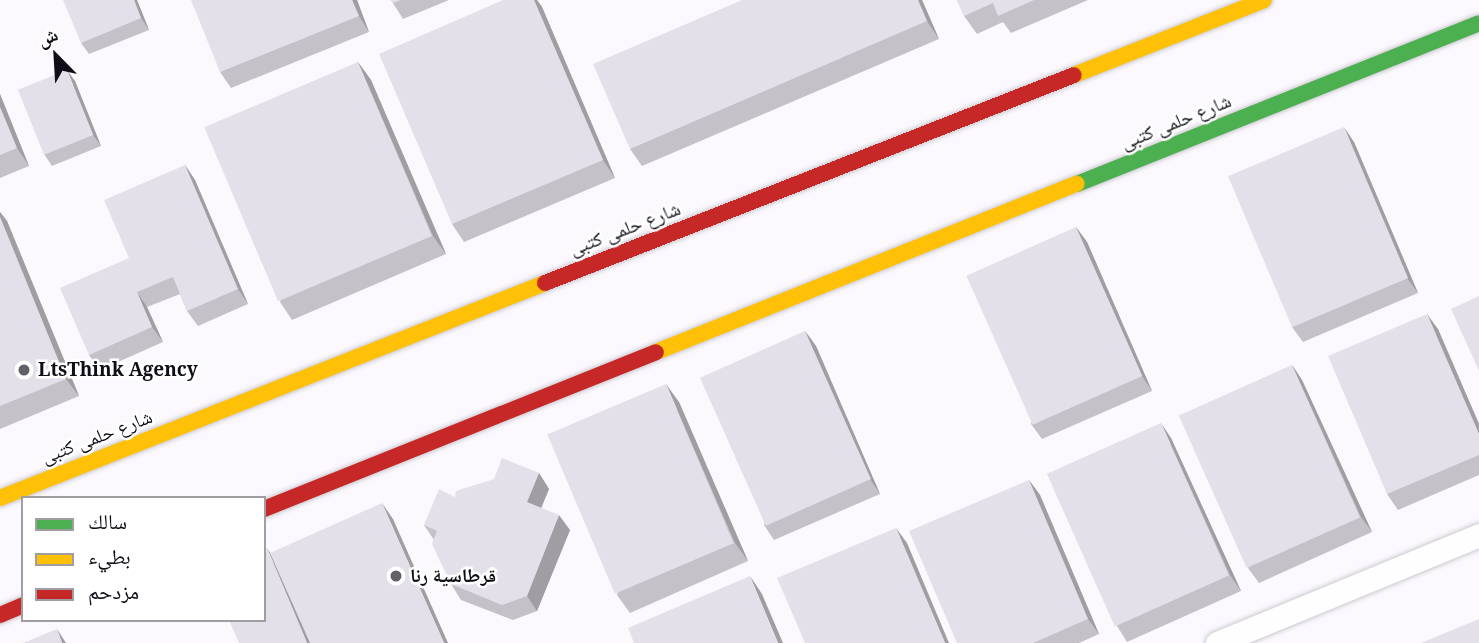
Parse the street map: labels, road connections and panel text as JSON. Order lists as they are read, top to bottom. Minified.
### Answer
{"streets":{"street":["شارع حلمى كتبى"]},"places":["LtsThink Agency","قرطاسية رنا"],"legend":["سالك","بطيء","مزدحم"],"north":"top left"}
